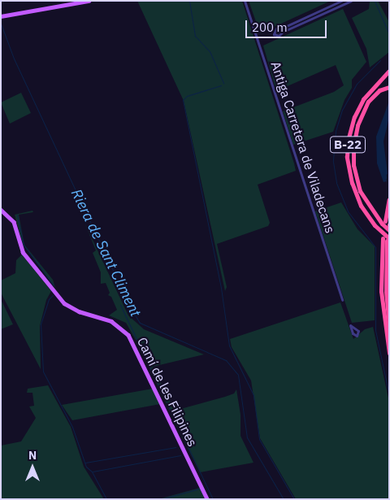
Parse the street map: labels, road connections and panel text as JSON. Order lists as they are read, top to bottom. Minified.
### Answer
{"streets":{"highway":["B-22"],"main road":["Camí de les Filipines"],"street":["Antiga Carretera de Viladecans"]},"water":["Riera de Sant Climent"],"scale_bar":"200 m","north":"top"}
